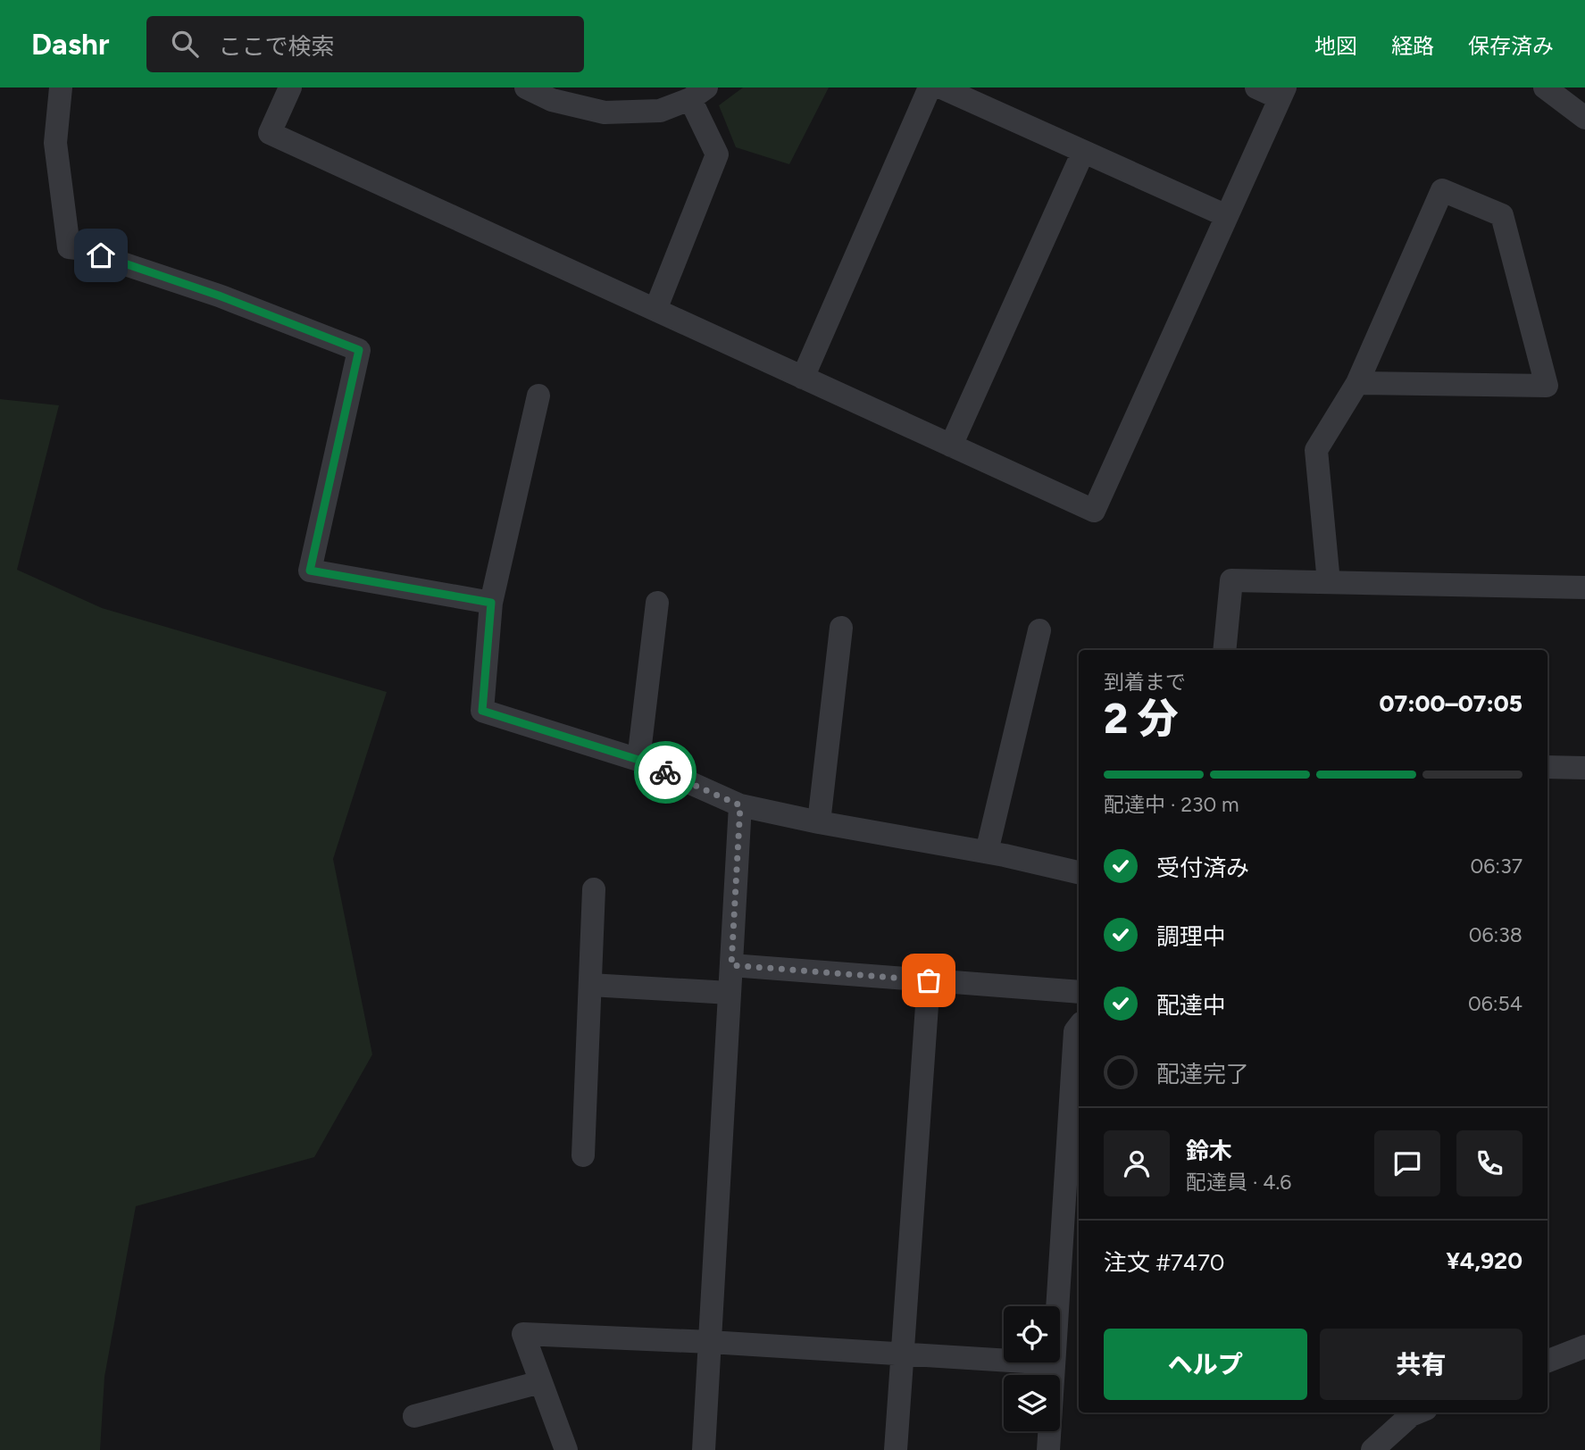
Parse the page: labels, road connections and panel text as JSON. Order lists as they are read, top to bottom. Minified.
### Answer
{"page":{"header":"Dashr","search":"ここで検索","nav":["地図","経路","保存済み"],"heading":["2 分","到着まで","07:00–07:05"],"panel":["鈴木","配達員 · 4.6","注文 #7470","¥4,920"],"bar":"配達中 · 230 m","list":[["受付済み","06:37"],["調理中","06:38"],["配達中","06:54"],"配達完了"],"buttons":["ヘルプ","共有"]}}
